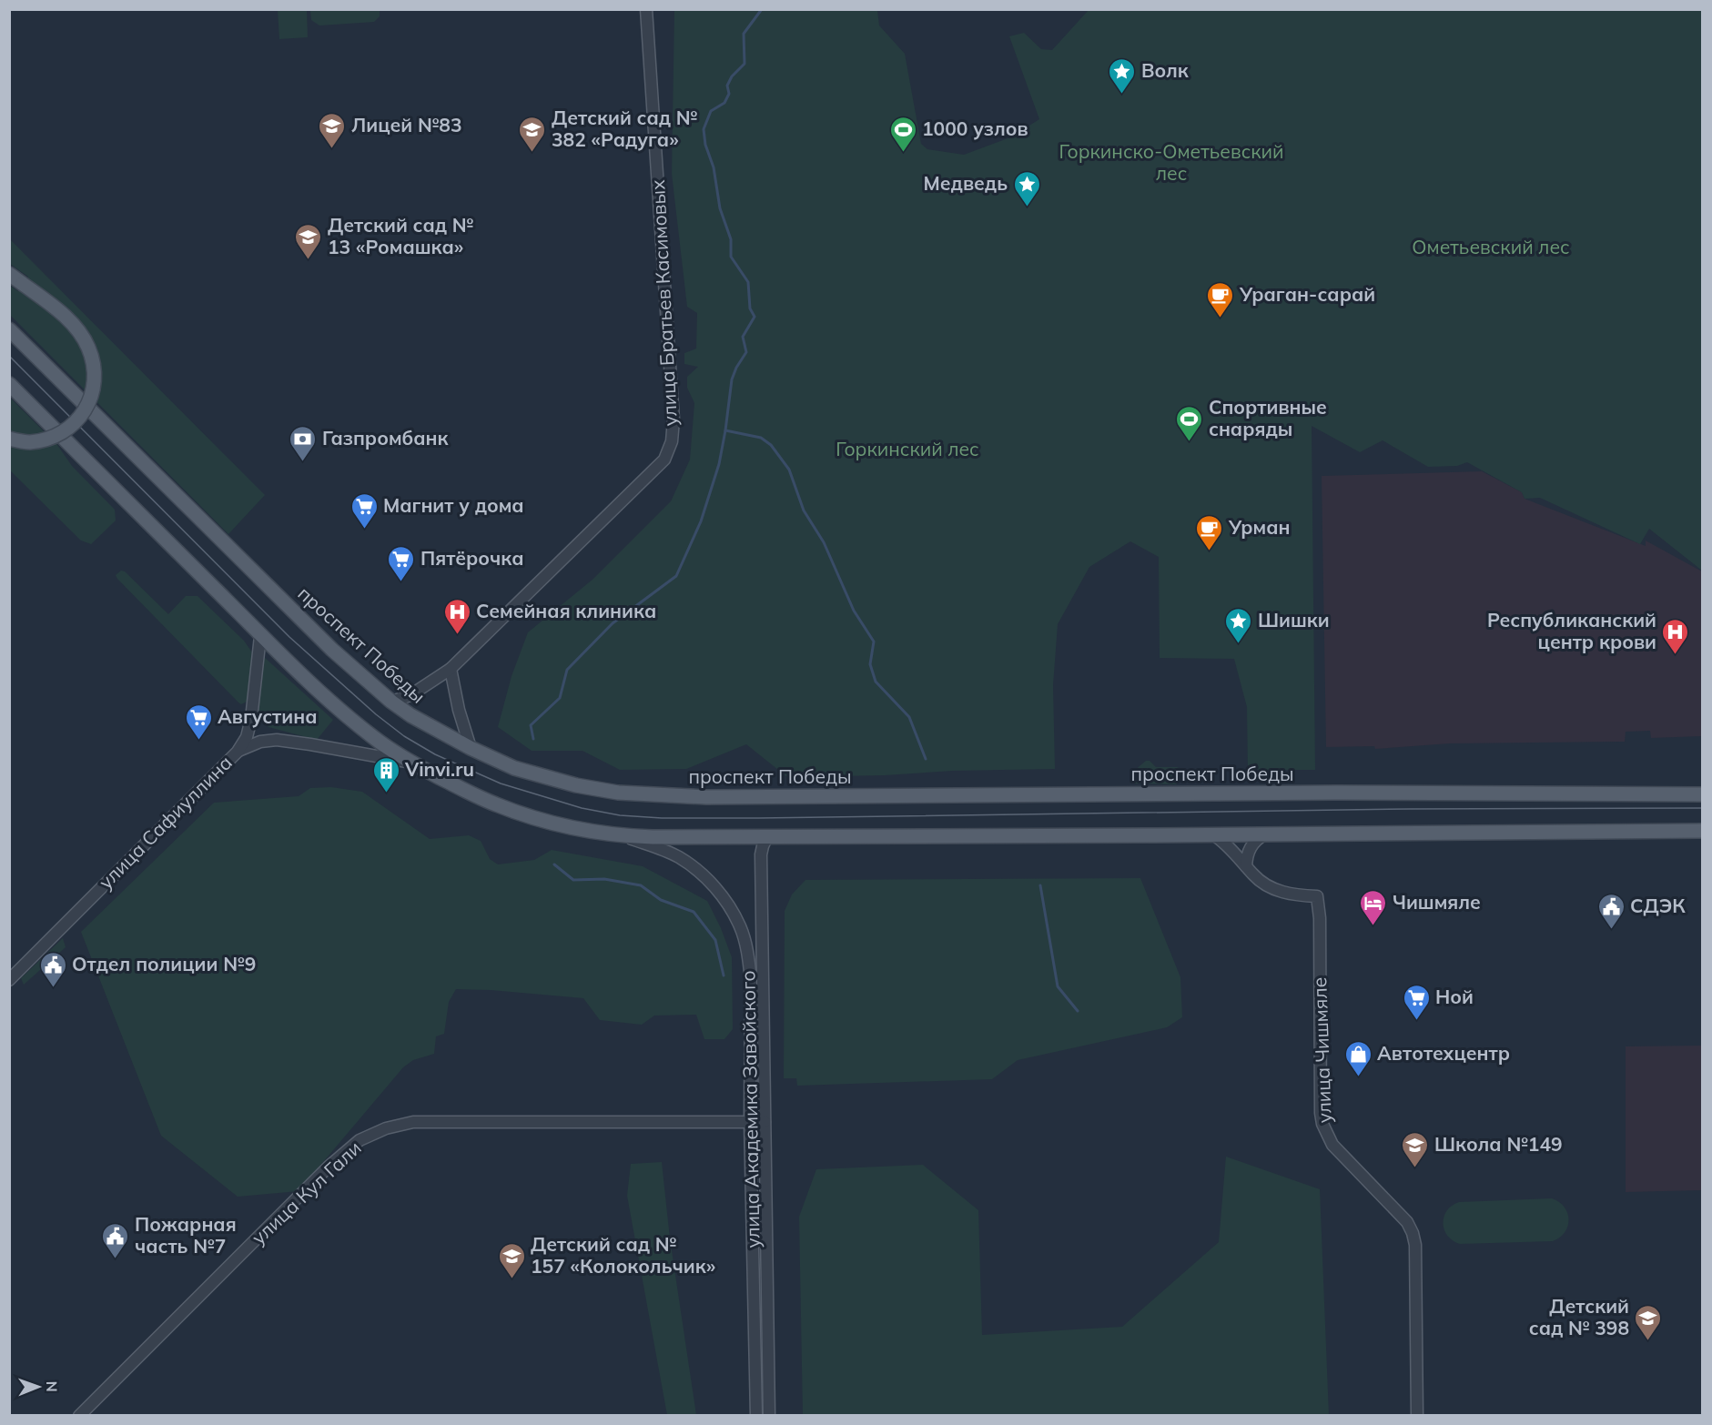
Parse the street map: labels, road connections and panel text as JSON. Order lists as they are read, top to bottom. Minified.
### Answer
{"streets":{"main road":["проспект Победы"],"street":["улица Братьев Касимовых","улица Сафиуллина","улица Чишмяле","улица Академика Завойского","улица Кул Гали"]},"crossings":[["улица Братьев Касимовых","проспект Победы"],["улица Академика Завойского","улица Кул Гали"]],"parks":["Горкинско-Ометьевский лес","Ометьевский лес","Горкинский лес"],"places":{"place":["Волк","Медведь","Шишки"],"school or university":["Лицей №83","Детский сад № 382 «Радуга»","Детский сад № 13 «Ромашка»","Школа №149","Детский сад № 157 «Колокольчик»","Детский сад № 398"],"sports":["1000 узлов","Спортивные снаряды"],"cafe":["Ураган-сарай","Урман"],"bank":["Газпромбанк"],"supermarket":["Магнит у дома","Пятёрочка","Августина","Ной"],"hospital":["Семейная клиника","Республиканский центр крови"],"building":["Vinvi.ru"],"hotel":["Чишмяле"],"public building":["СДЭК","Отдел полиции №9","Пожарная часть №7"],"shop":["Автотехцентр"]},"north":"right"}
